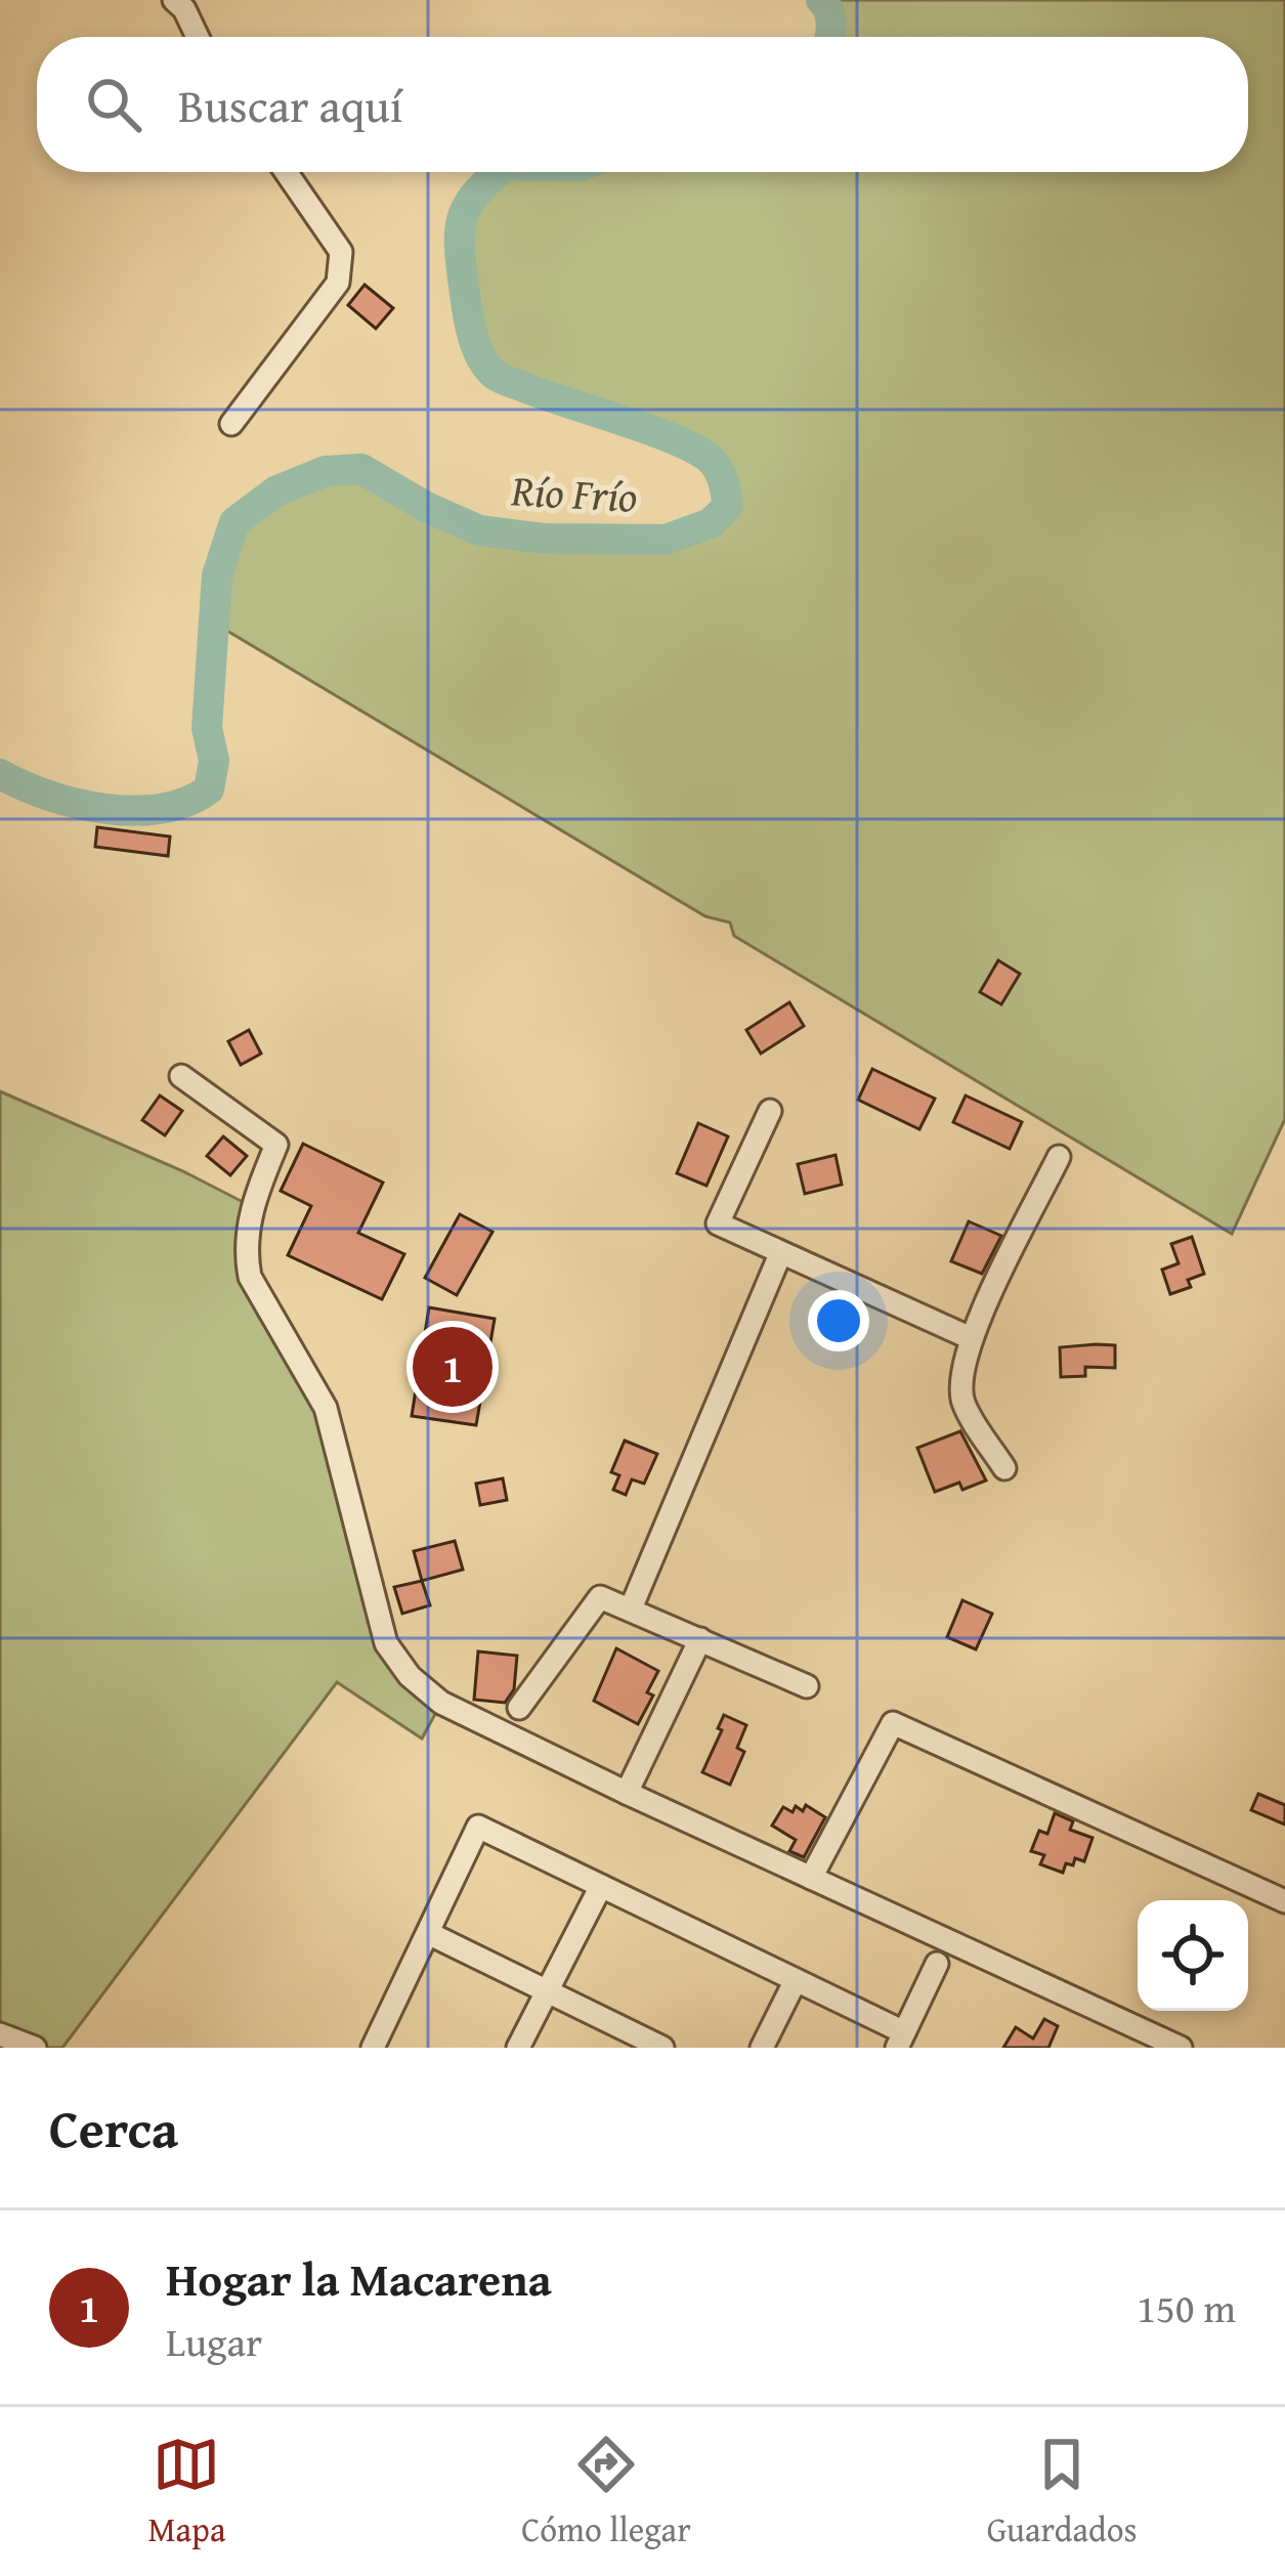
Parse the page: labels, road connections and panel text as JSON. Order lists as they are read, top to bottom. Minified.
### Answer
{"water":["Río Frío"],"page":{"search":"Buscar aquí","pins":"1","heading":"Cerca","list":[{"mark":"1","name":"Hogar la Macarena","note":"Lugar","value":"150 m"}],"nav":["Mapa","Cómo llegar","Guardados"]}}
